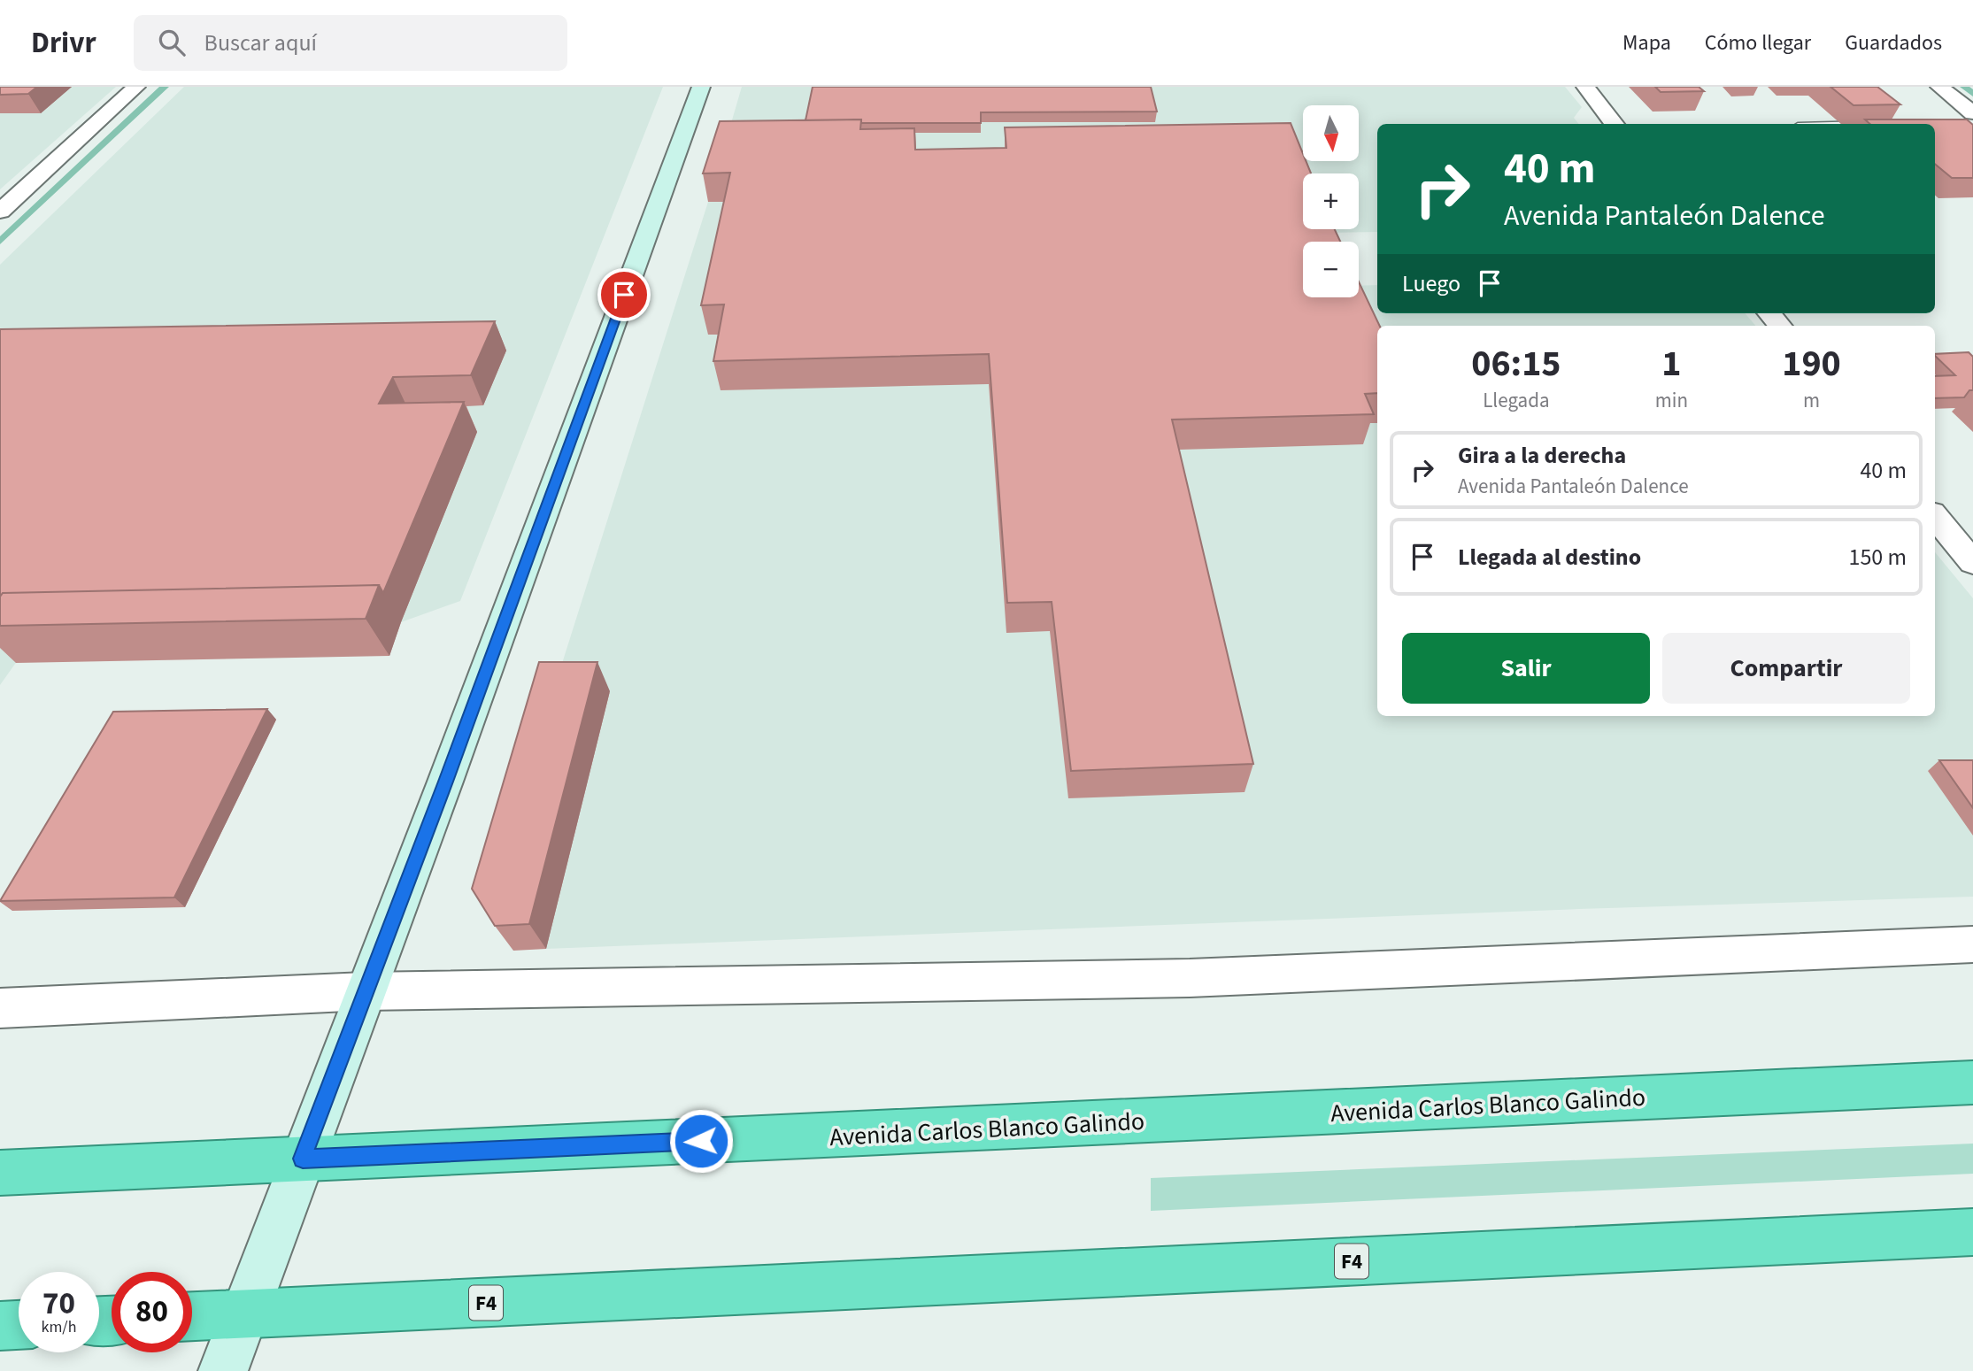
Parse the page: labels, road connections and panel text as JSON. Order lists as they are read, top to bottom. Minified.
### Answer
{"streets":{"highway":["Avenida Carlos Blanco Galindo","F4"]},"north":"bottom","page":{"header":"Drivr","search":"Buscar aquí","nav":["Mapa","Cómo llegar","Guardados"],"map_buttons":["+","−"],"turn":["40 m","Avenida Pantaleón Dalence"],"then":"Luego","eta":["06:15","Llegada","1","min","190","m"],"list":[{"name":"Gira a la derecha","note":"Avenida Pantaleón Dalence","value":"40 m"},{"name":"Llegada al destino","value":"150 m"}],"buttons":["Salir","Compartir"],"speed":"70 km/h","limit":"80"}}
